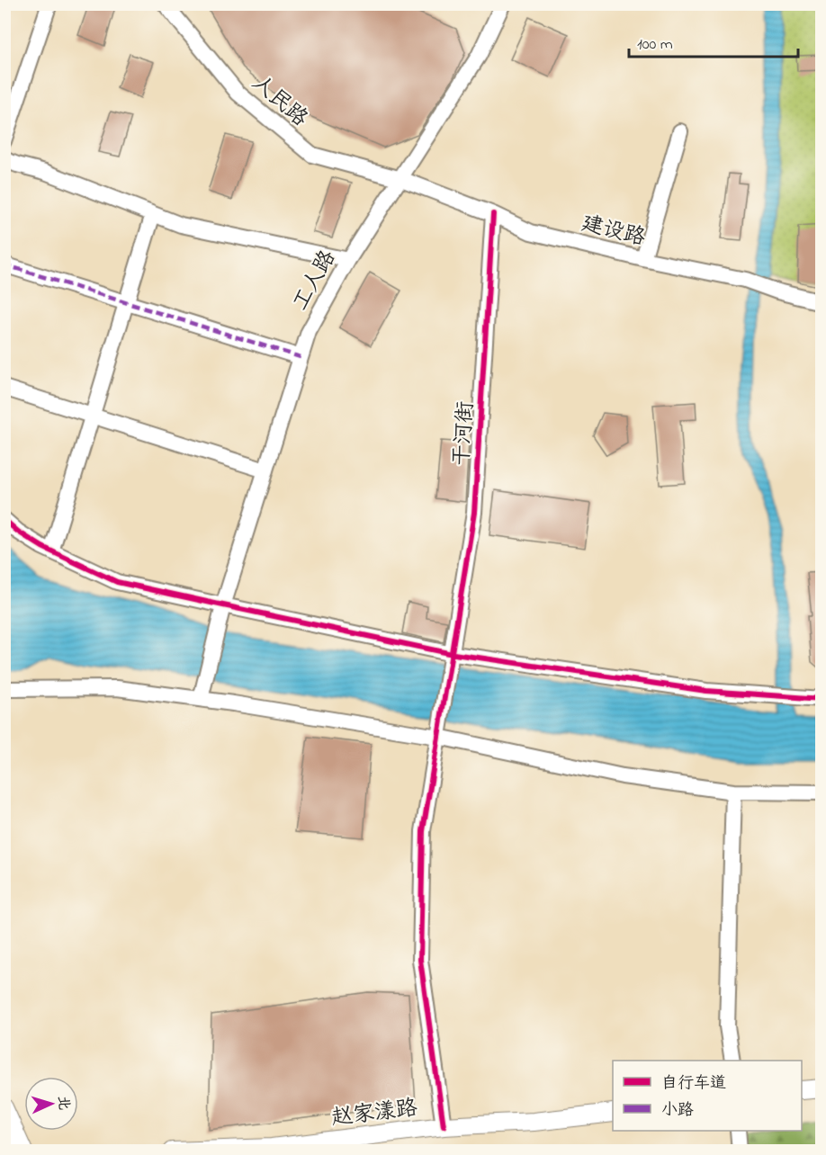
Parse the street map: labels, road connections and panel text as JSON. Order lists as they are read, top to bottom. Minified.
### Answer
{"streets":{"main road":["赵家漾路"],"street":["人民路","建设路","工人路","干河街"]},"crossings":[["人民路","建设路"],["人民路","工人路"],["建设路","工人路"],["建设路","干河街"],["干河街","赵家漾路"]],"legend":["自行车道","小路"],"scale_bar":"100 m","north":"right"}
